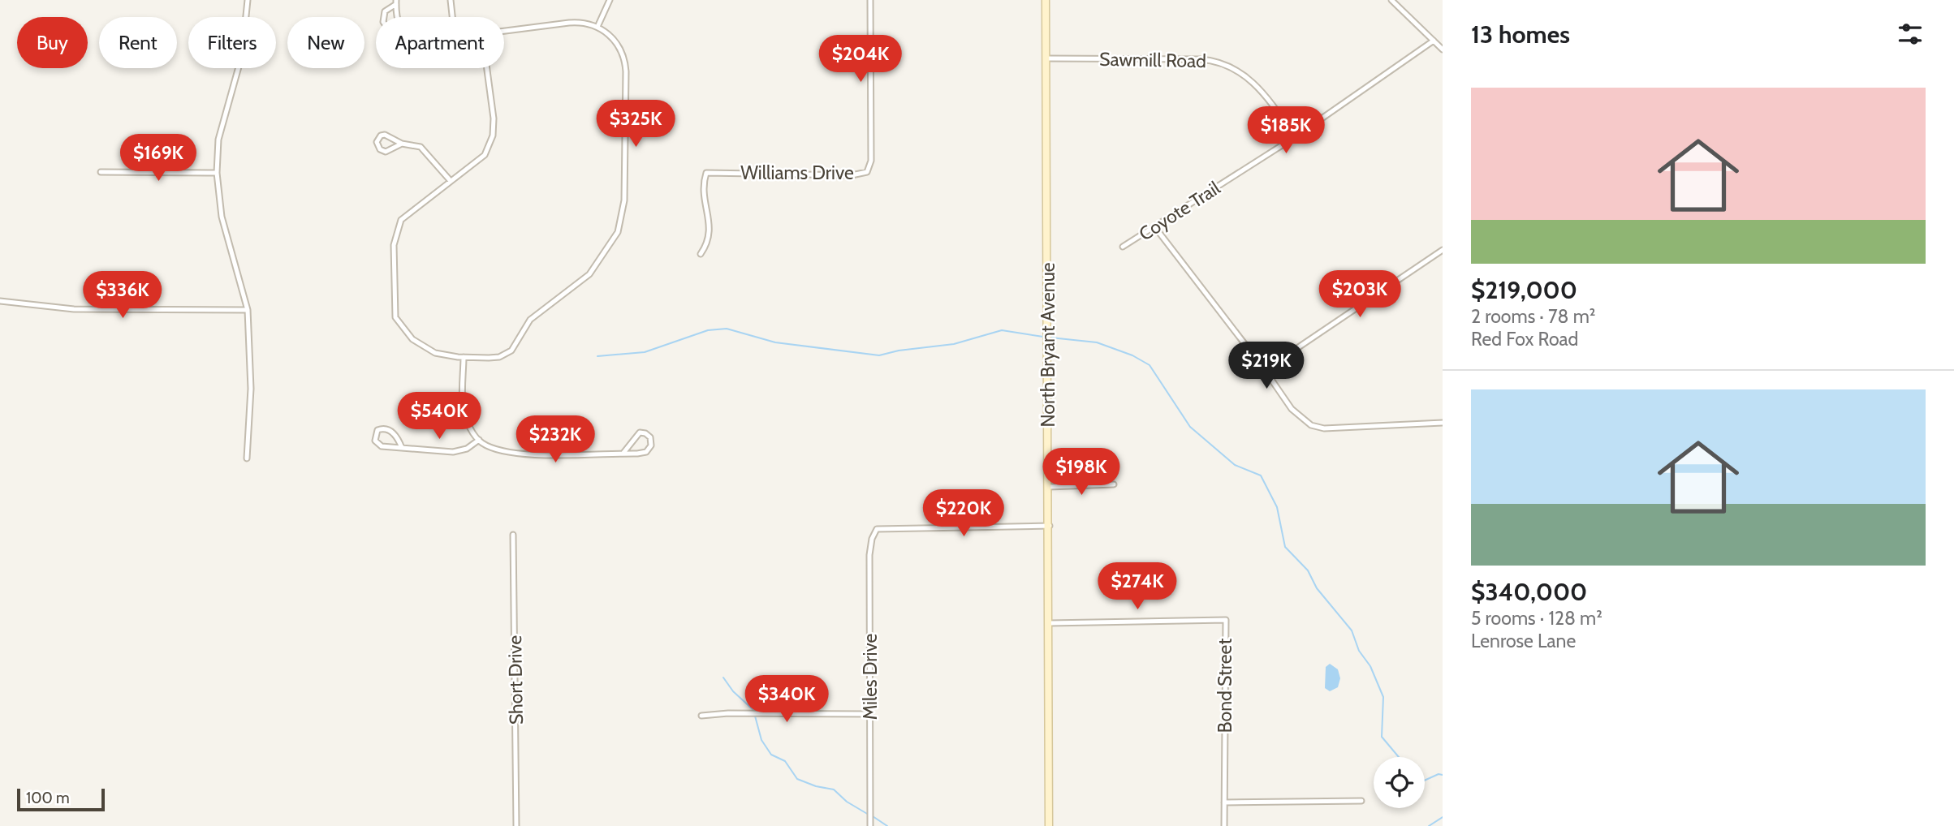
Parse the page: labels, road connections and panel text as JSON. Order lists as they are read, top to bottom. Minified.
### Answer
{"streets":{"street":["Sawmill Road","Williams Drive","Coyote Trail","North Bryant Avenue","Miles Drive","Short Drive","Bond Street"]},"crossings":[["Sawmill Road","Coyote Trail"],["Sawmill Road","North Bryant Avenue"],["North Bryant Avenue","Miles Drive"],["North Bryant Avenue","Bond Street"]],"scale_bar":"100 m","page":{"heading":"13 homes","chip":["Buy","Rent","Filters","New","Apartment"],"price":["$204K","$325K","$185K","$169K","$203K","$336K","$219K","$540K","$232K","$198K","$220K","$274K","$340K"],"list":[{"name":"$219,000","note":"2 rooms · 78 m² · Red Fox Road"},{"name":"$340,000","note":"5 rooms · 128 m² · Lenrose Lane"}],"scale":"100 m"}}
